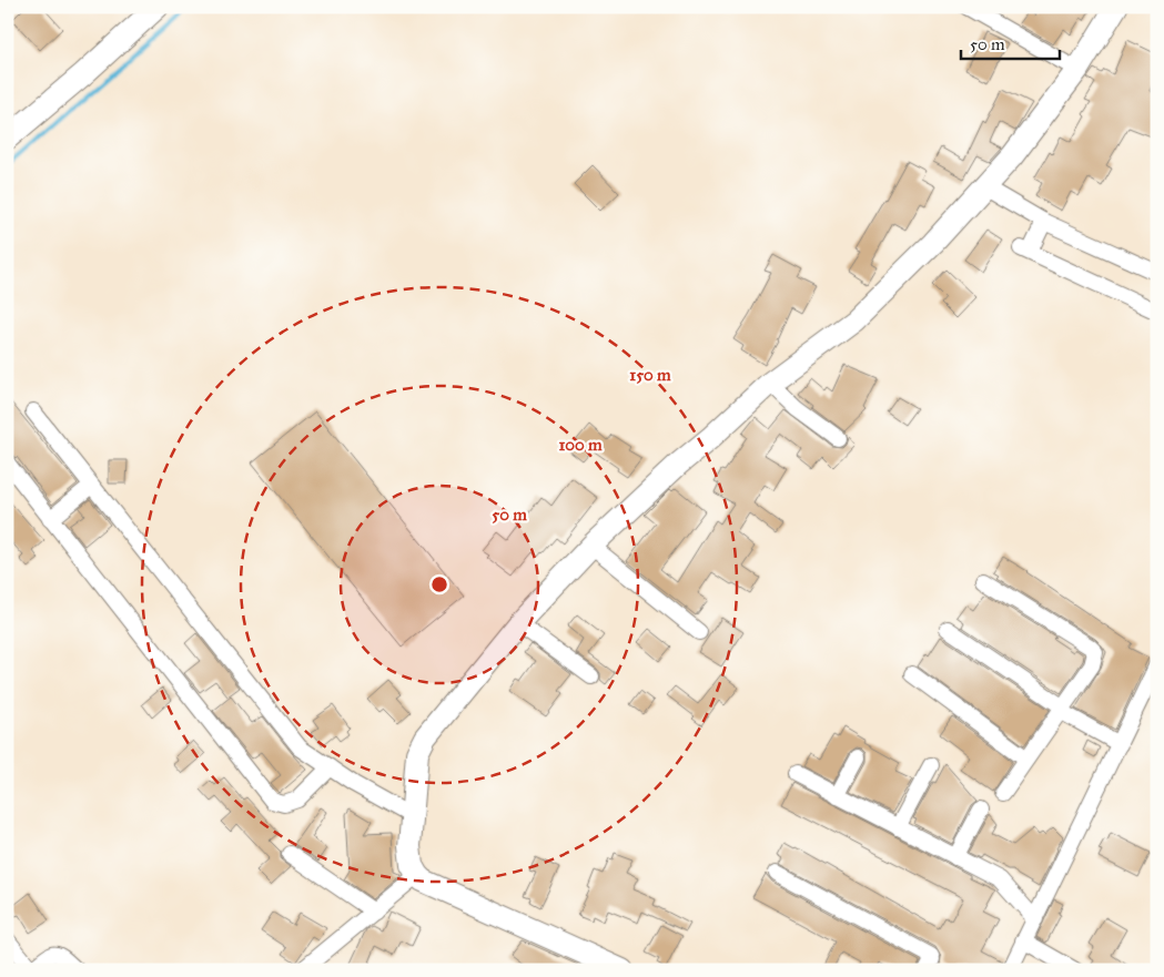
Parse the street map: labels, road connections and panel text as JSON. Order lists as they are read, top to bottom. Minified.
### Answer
{"scale_bar":"50 m","rings":["150 m","100 m","50 m"]}
